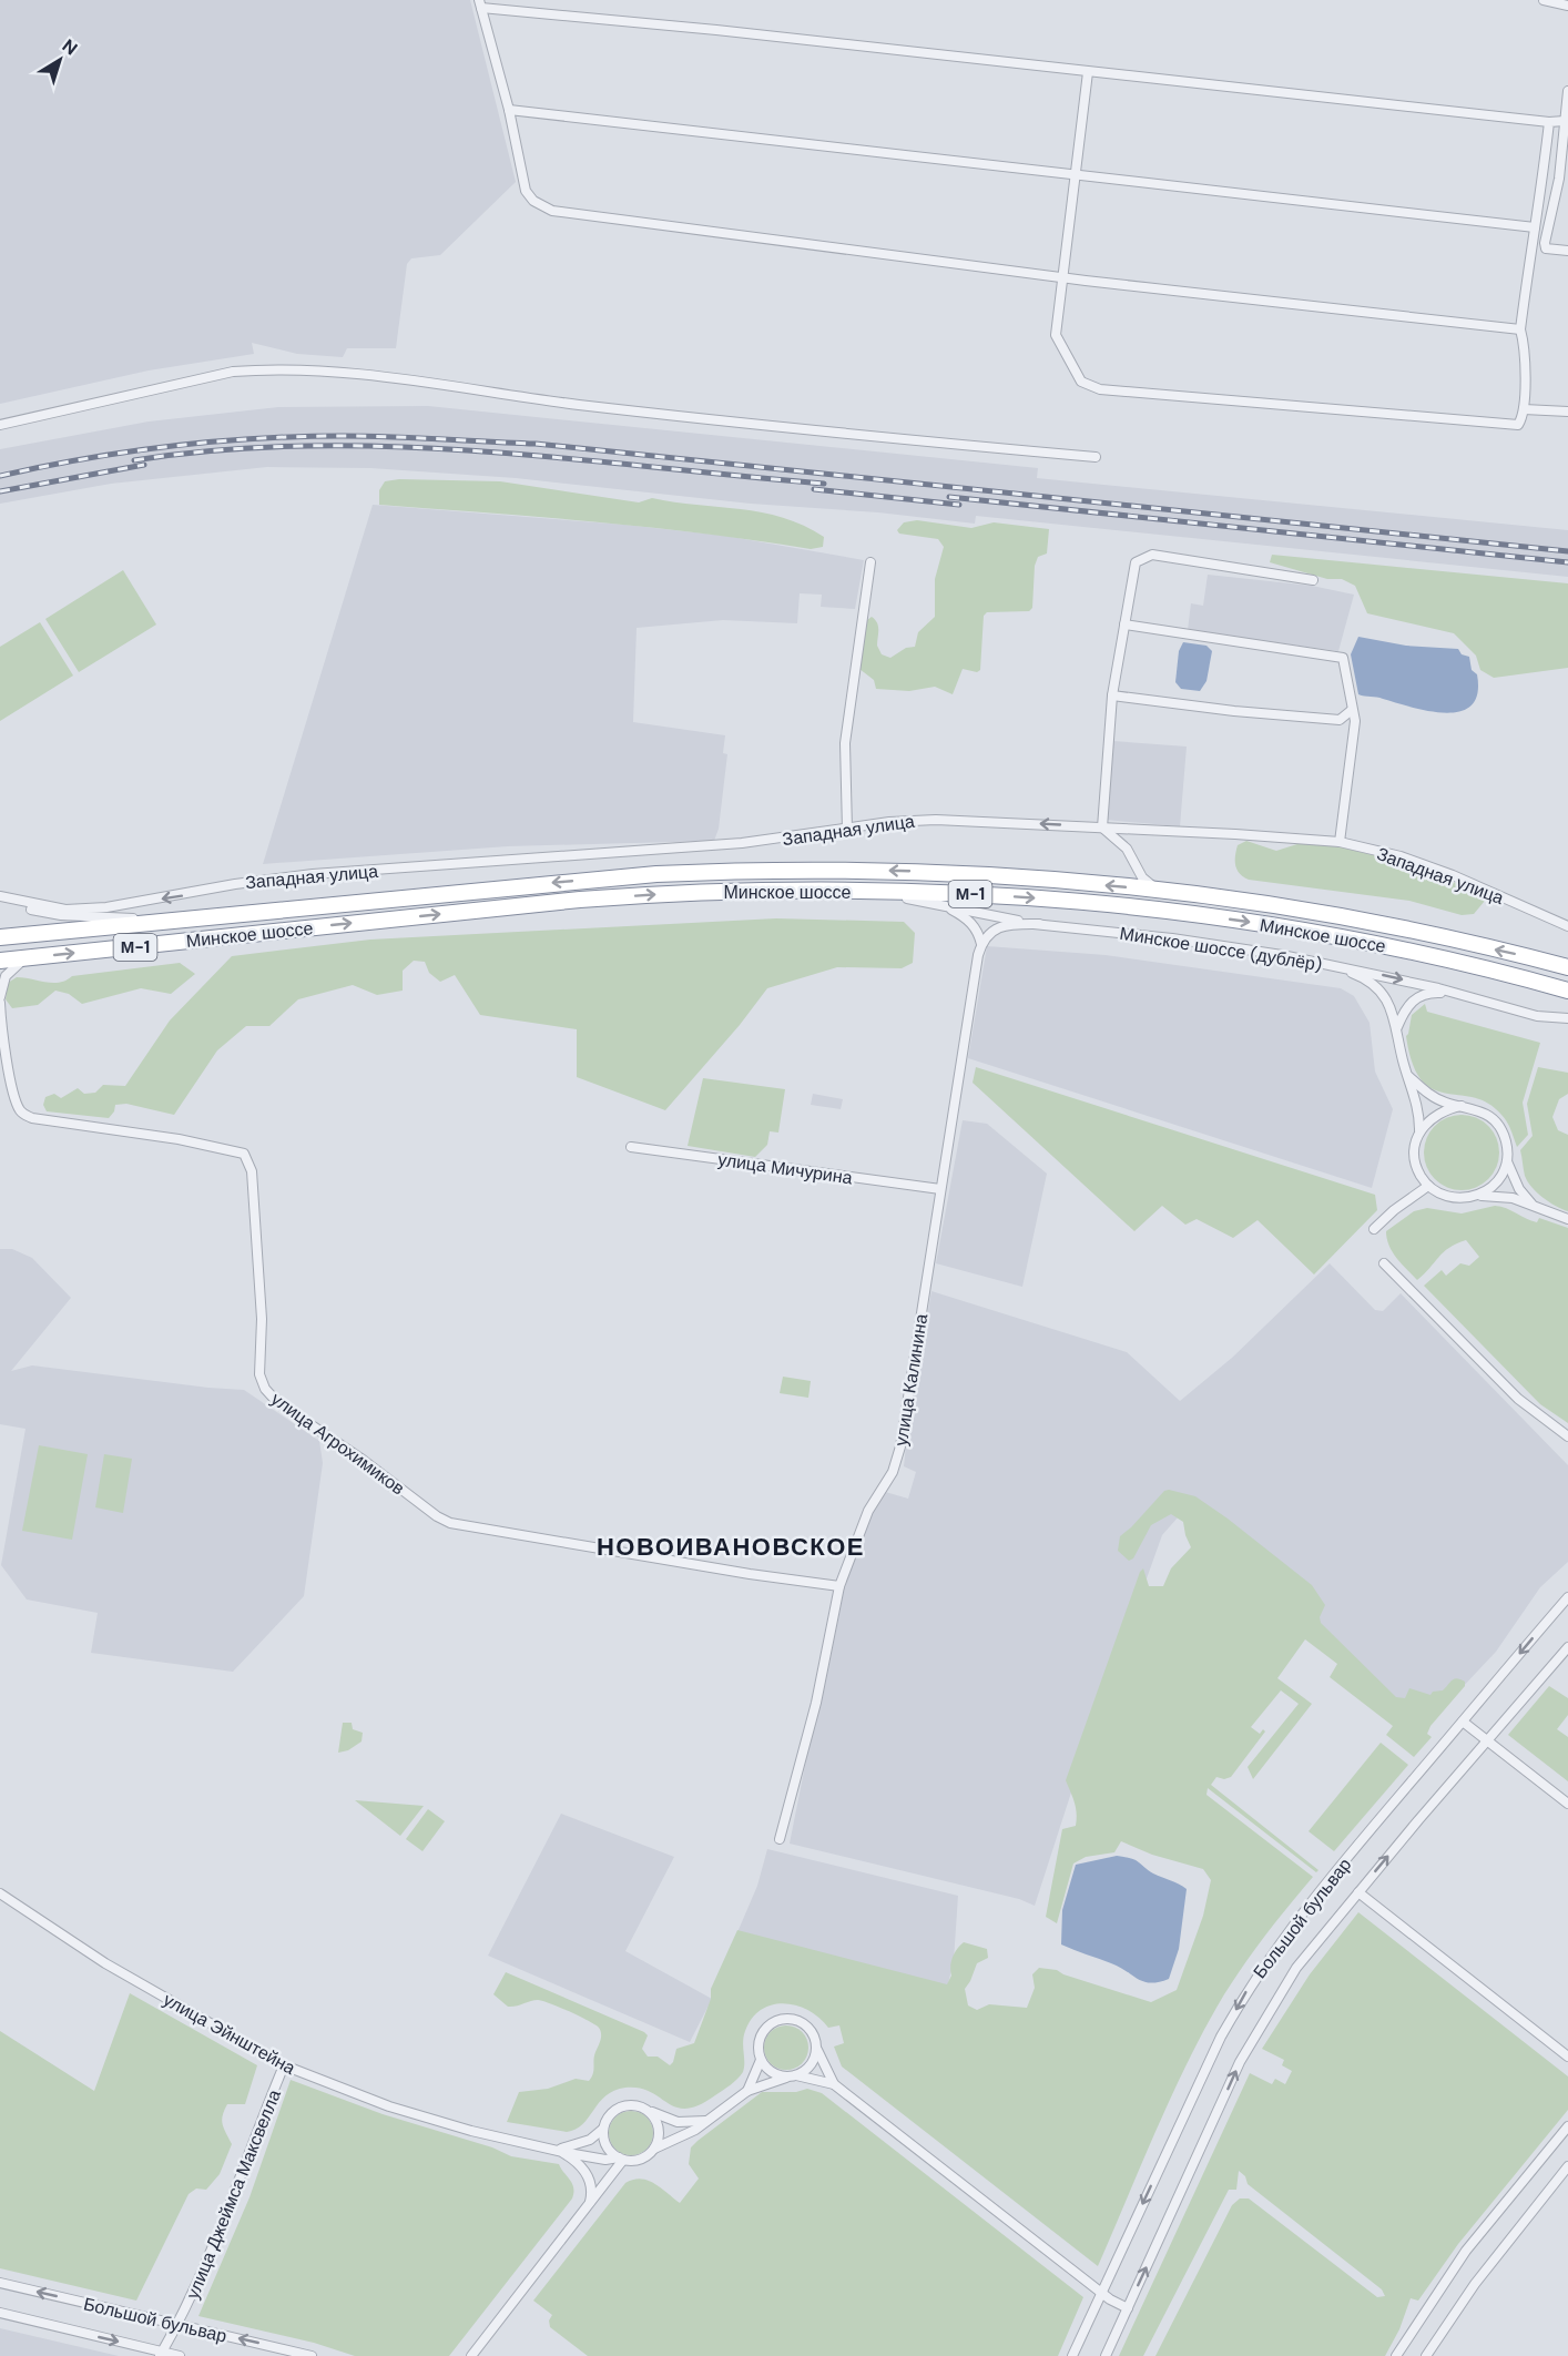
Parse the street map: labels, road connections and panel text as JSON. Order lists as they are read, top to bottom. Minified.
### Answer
{"streets":{"highway":["Минское шоссе","М-1"],"street":["Западная улица","Минское шоссе (дублёр)","улица Мичурина","улица Калинина","улица Агрохимиков","Большой бульвар","улица Эйнштейна","улица Джеймса Максвелла"]},"crossings":[["Минское шоссе","Минское шоссе (дублёр)"],["улица Мичурина","улица Калинина"],["улица Калинина","улица Агрохимиков"],["Большой бульвар","улица Джеймса Максвелла"],["улица Эйнштейна","улица Джеймса Максвелла"]],"one_way":["Западная улица"],"districts":["НОВОИВАНОВСКОЕ"],"north":"top right"}
